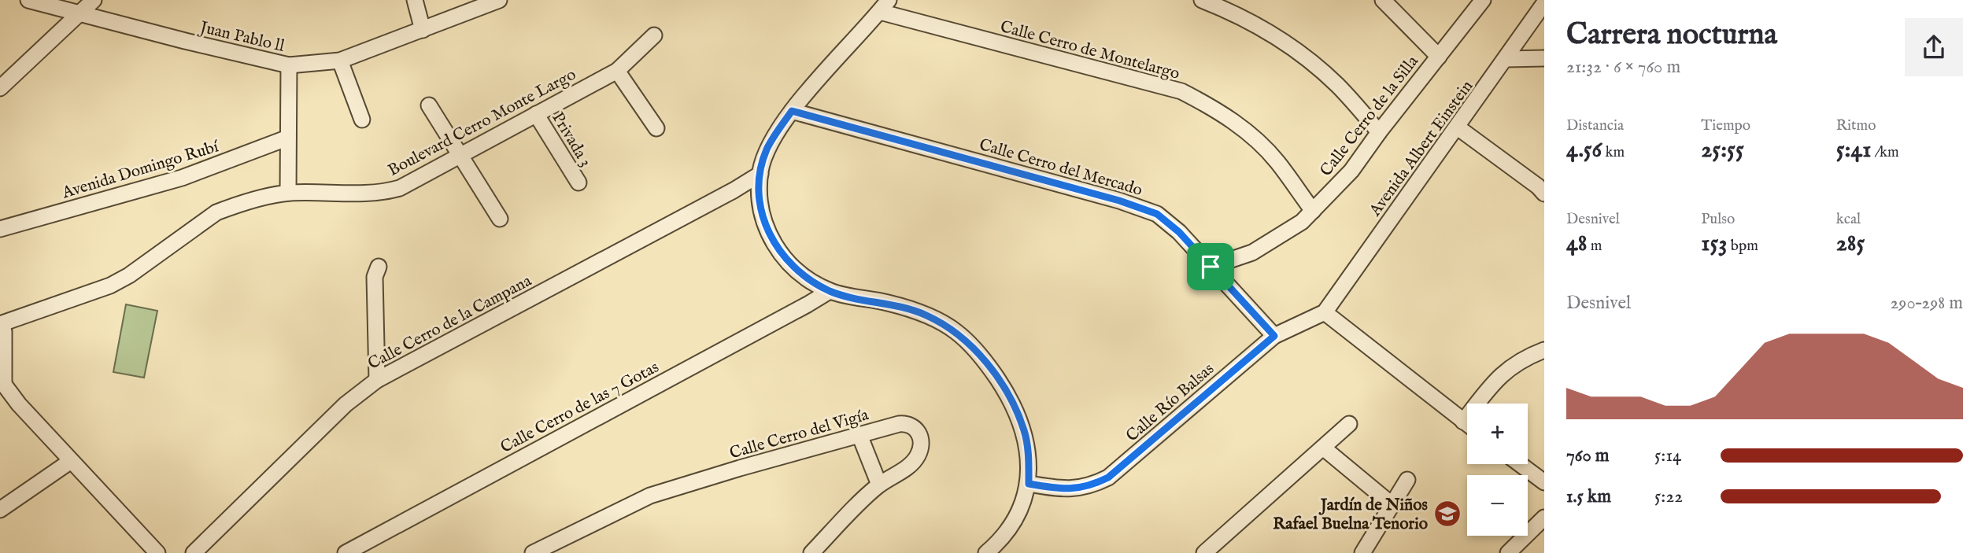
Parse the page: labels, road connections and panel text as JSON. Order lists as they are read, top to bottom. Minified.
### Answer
{"streets":{"street":["Juan Pablo ll","Calle Cerro de Montelargo","Calle Cerro de la Silla","Boulevard Cerro Monte Largo","Privada 3","Avenida Albert Einstein","Calle Cerro del Mercado","Avenida Domingo Rubí","Calle Cerro de la Campana","Calle Río Balsas","Calle Cerro de las 7 Gotas","Calle Cerro del Vigía"]},"crossings":[["Calle Cerro de Montelargo","Calle Cerro de la Silla"],["Calle Cerro de la Silla","Calle Cerro del Mercado"],["Boulevard Cerro Monte Largo","Privada 3"],["Avenida Albert Einstein","Calle Río Balsas"],["Calle Cerro del Mercado","Calle Río Balsas"]],"places":{"school or university":["Jardín de Niños Rafael Buelna Tenorio"]},"page":{"heading":["Carrera nocturna","21:32 · 6 × 760 m"],"stats":[["Distancia","4.56 km"],["Tiempo","25:55"],["Ritmo","5:41 /km"],["Desnivel","48 m"],["Pulso","153 bpm"],["kcal","285"]],"chart":["Desnivel","290–298 m"],"map_buttons":["+","−"],"list":[{"name":"760 m","note":"5:14"},{"name":"1.5 km","note":"5:22"}]}}
